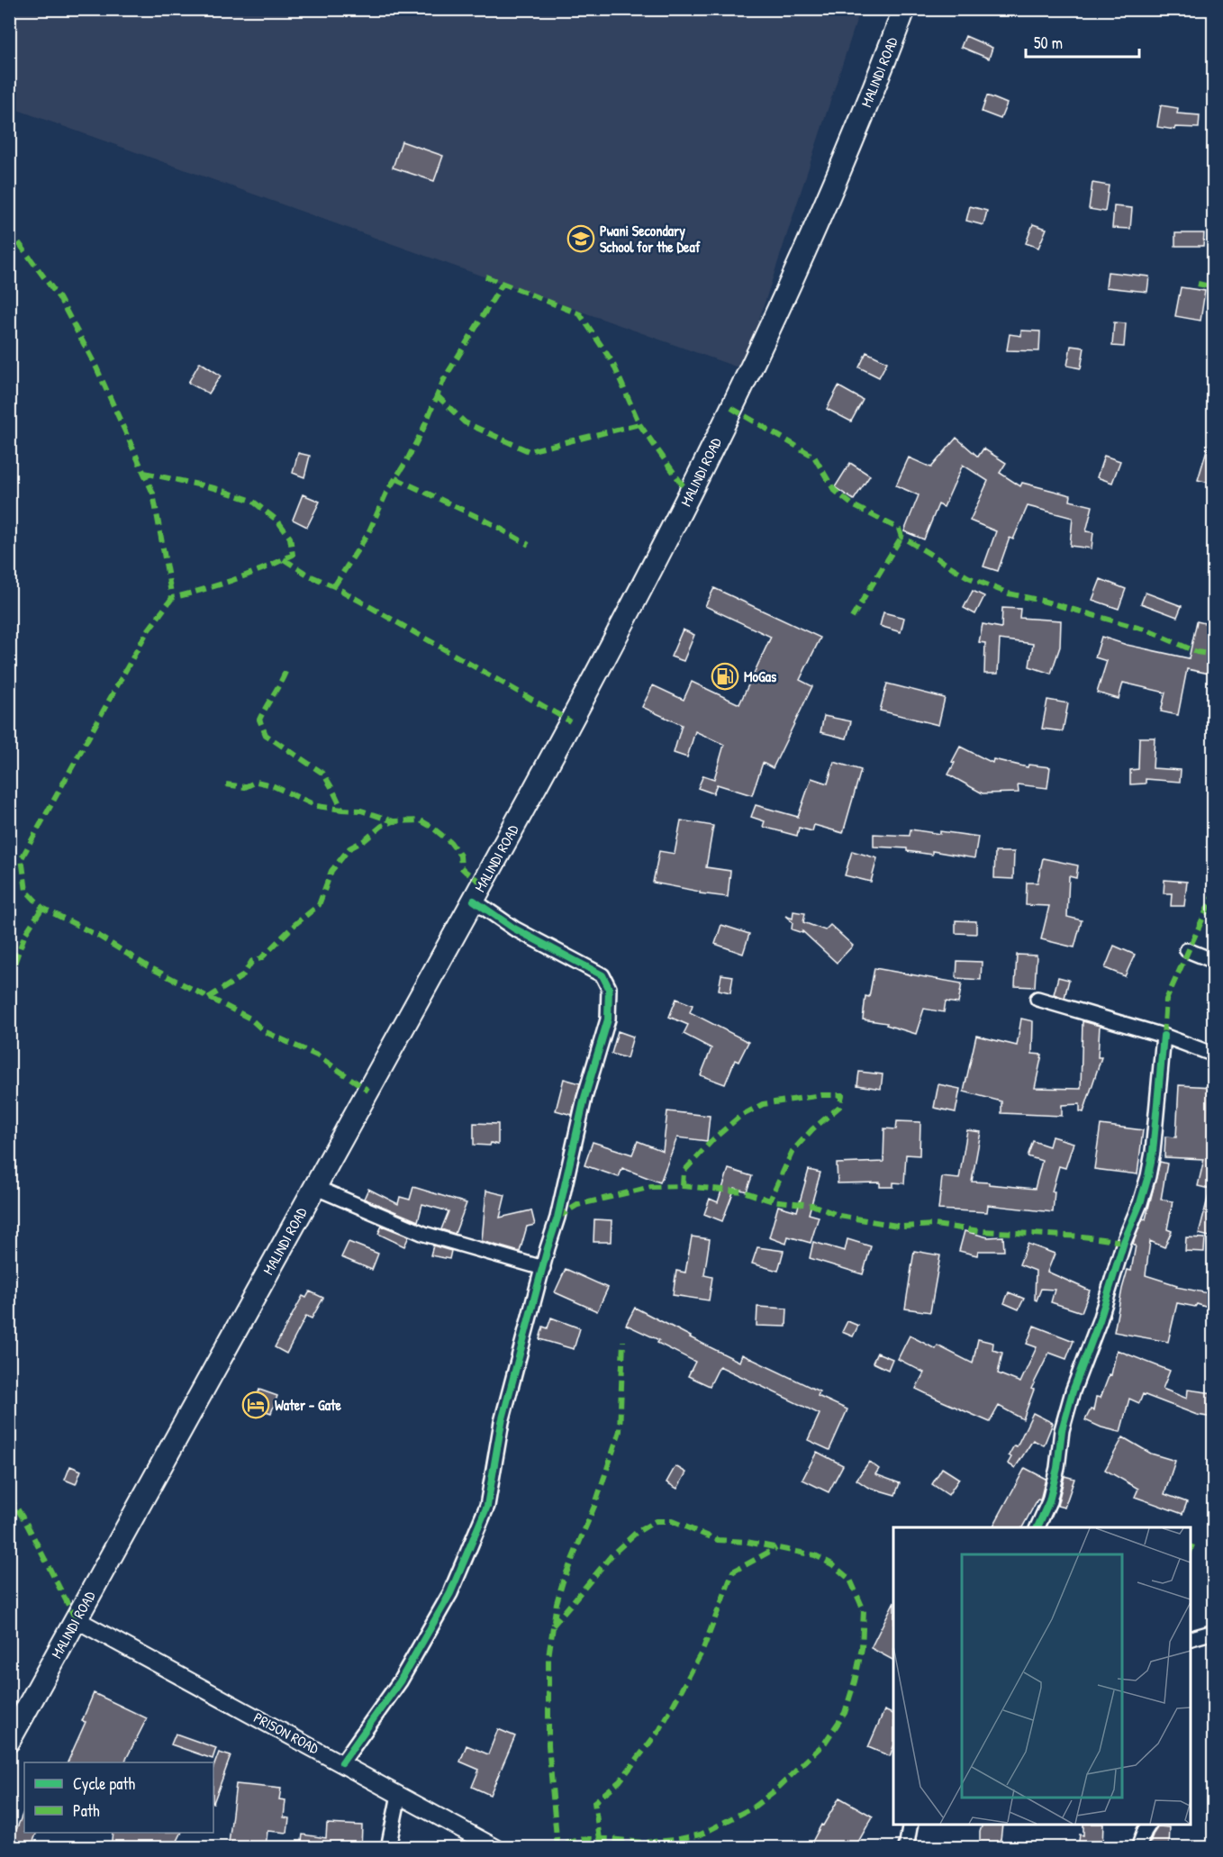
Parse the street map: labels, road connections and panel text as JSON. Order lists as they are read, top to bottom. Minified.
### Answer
{"streets":{"highway":["MALINDI ROAD"],"street":["PRISON ROAD"]},"crossings":[["MALINDI ROAD","PRISON ROAD"]],"places":{"school or university":["Pwani Secondary School for the Deaf"],"fuel station":["MoGas"],"hotel":["Water - Gate"]},"legend":["Cycle path","Path"],"scale_bar":"50 m"}
